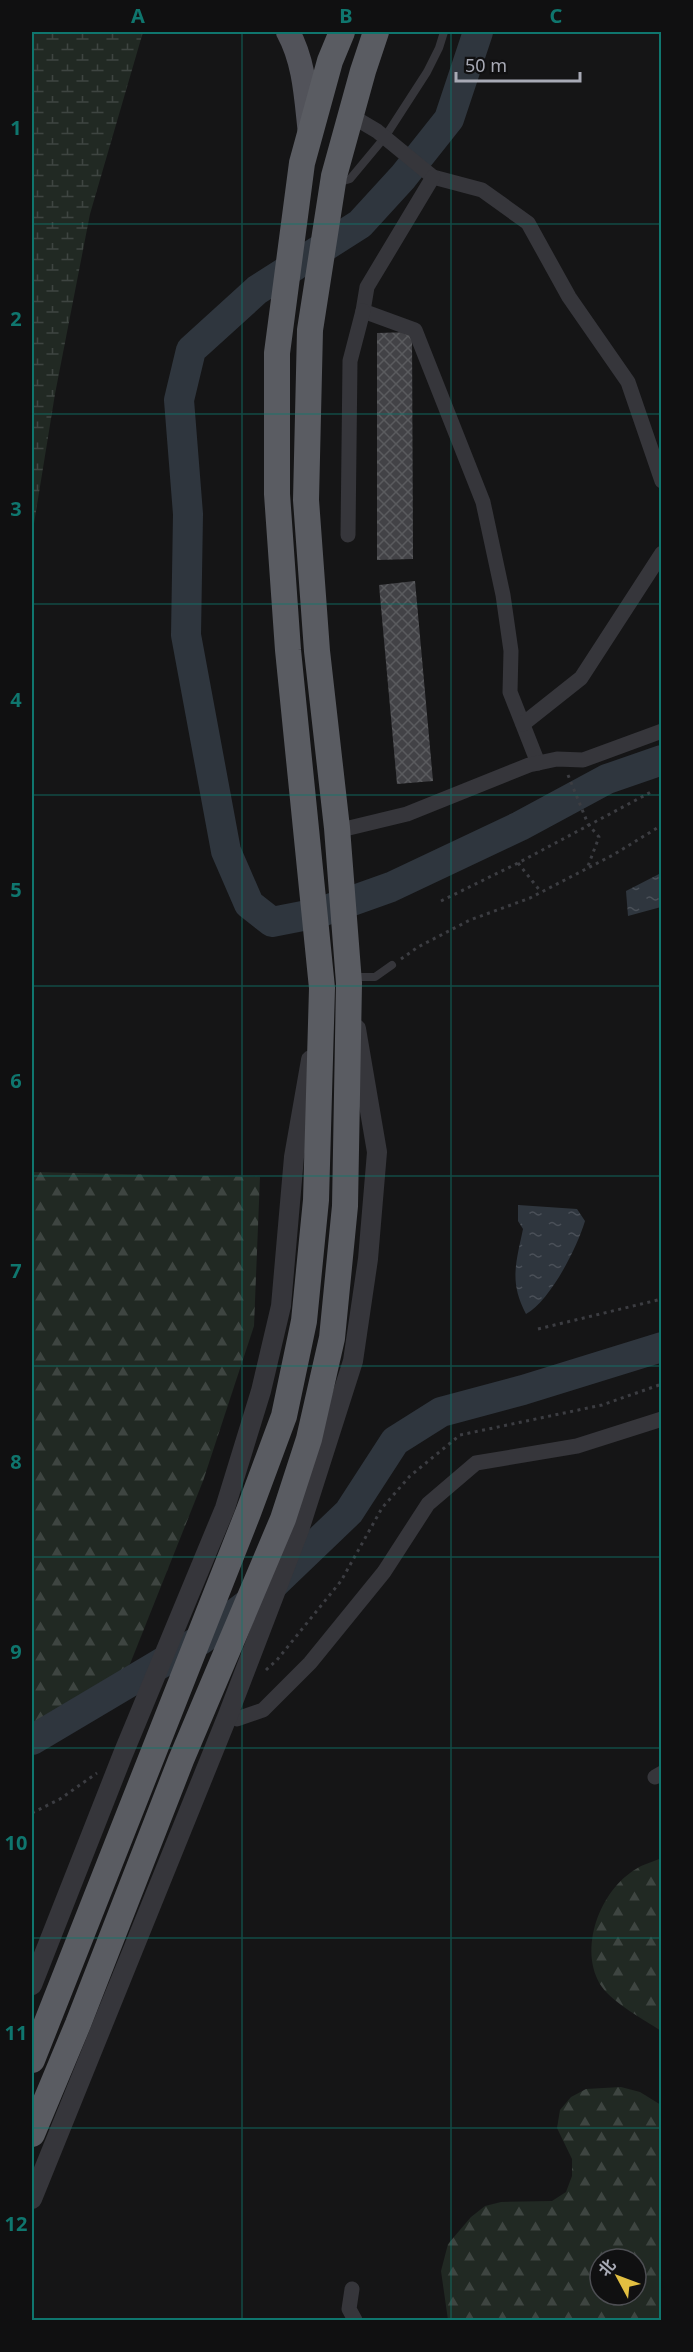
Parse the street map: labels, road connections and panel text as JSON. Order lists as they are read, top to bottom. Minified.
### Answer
{"scale_bar":"50 m","north":"top left","grid":{"columns":["A","B","C"],"rows":["1","2","3","4","5","6","7","8","9","10","11","12"]}}
